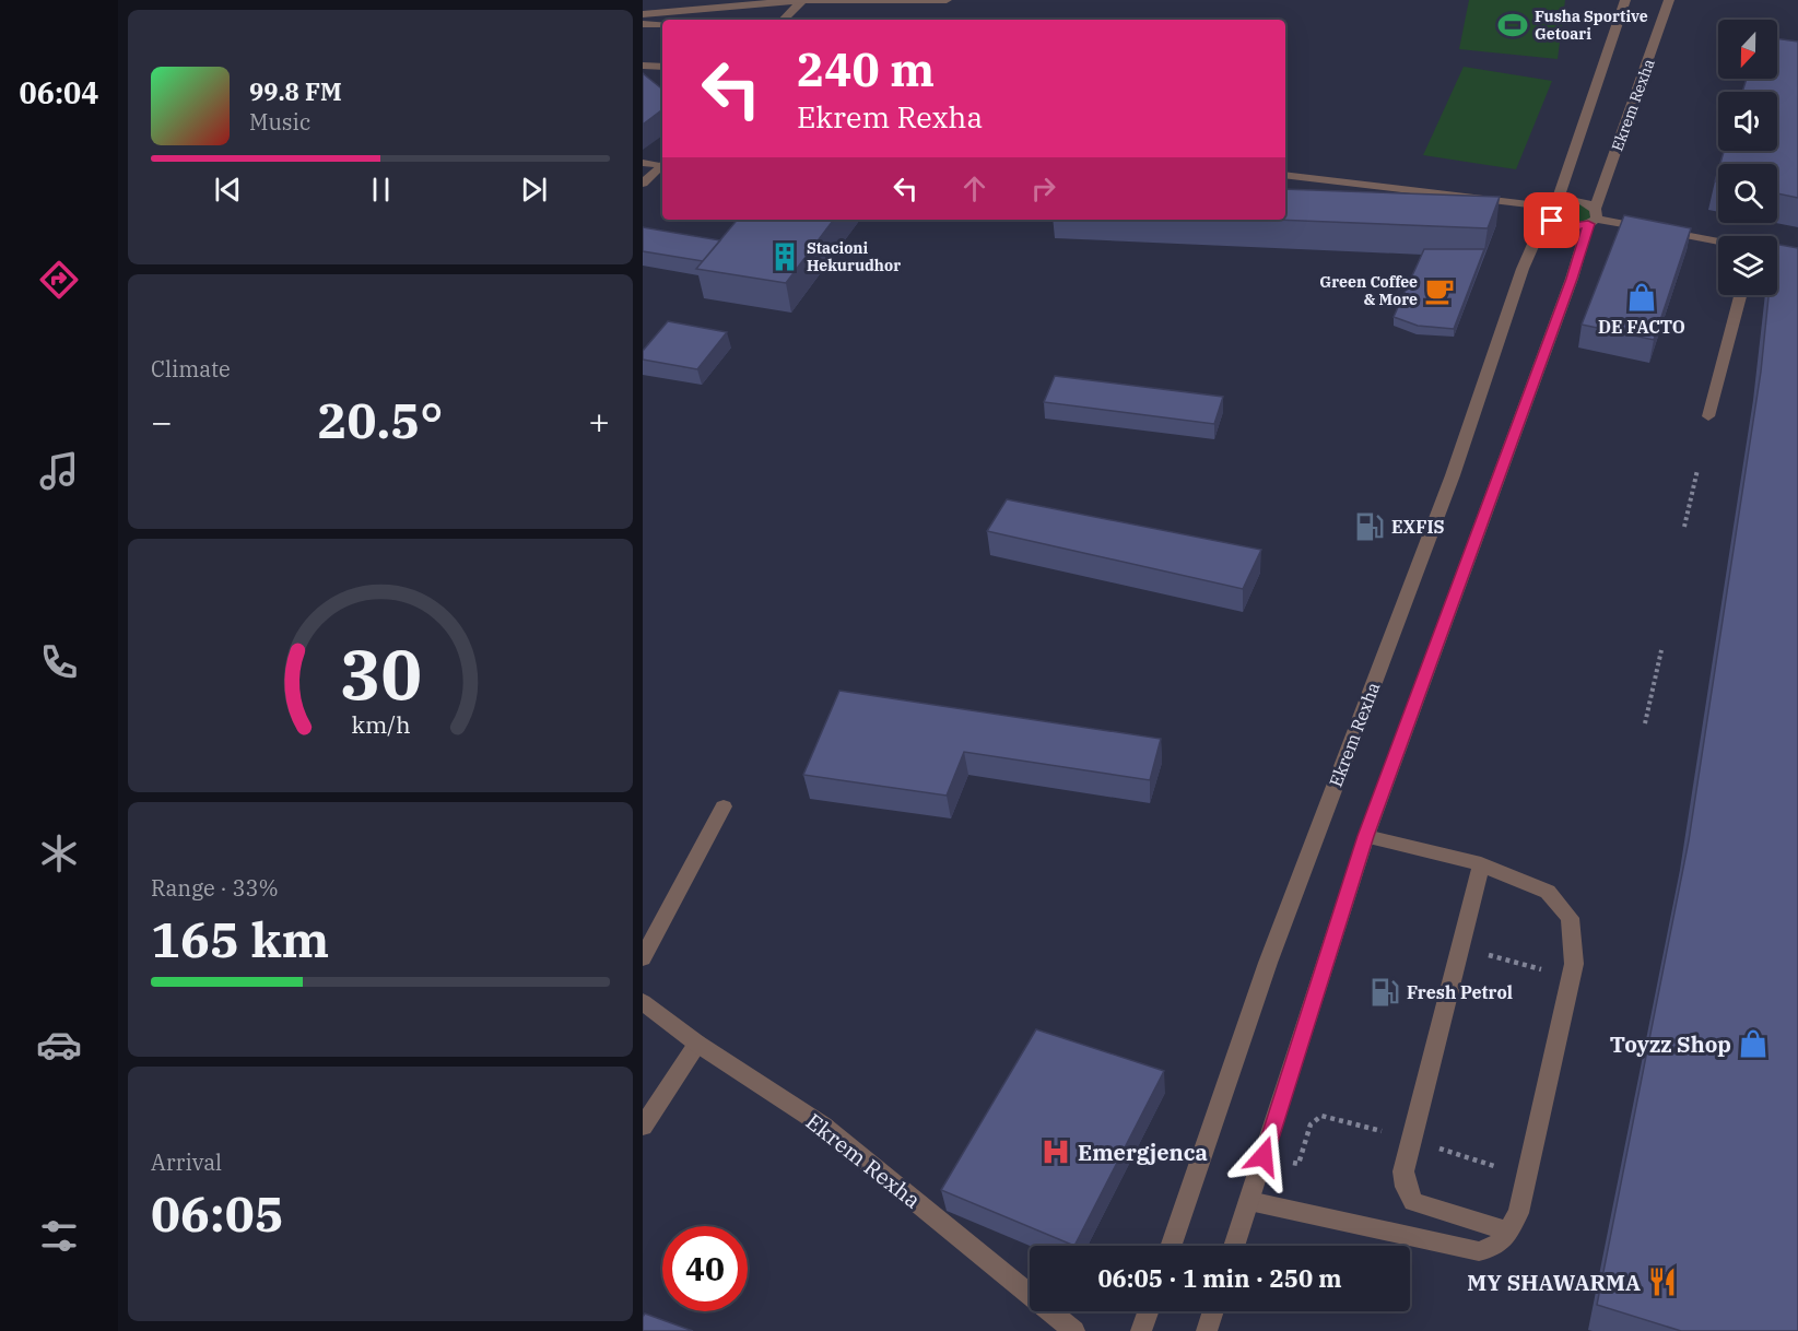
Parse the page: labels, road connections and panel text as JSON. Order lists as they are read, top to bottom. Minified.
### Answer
{"streets":{"street":["Ekrem Rexha"]},"places":{"sports":["Fusha Sportive Getoari"],"building":["Stacioni Hekurudhor"],"cafe":["Green Coffee & More"],"shop":["DE FACTO","Toyzz Shop"],"fuel station":["EXFIS","Fresh Petrol"],"hospital":["Emergjenca"],"restaurant":["MY SHAWARMA"]},"north":"bottom","page":{"tabs":"06:04","turn":["240 m","Ekrem Rexha"],"song":["99.8 FM","Music"],"tile":["Climate",["Range · 33%","165 km"],["Arrival","06:05"]],"heat":["−","20.5°","+"],"limit":"40","trip":"06:05 · 1 min · 250 m","gauge":["30","km/h"]}}
